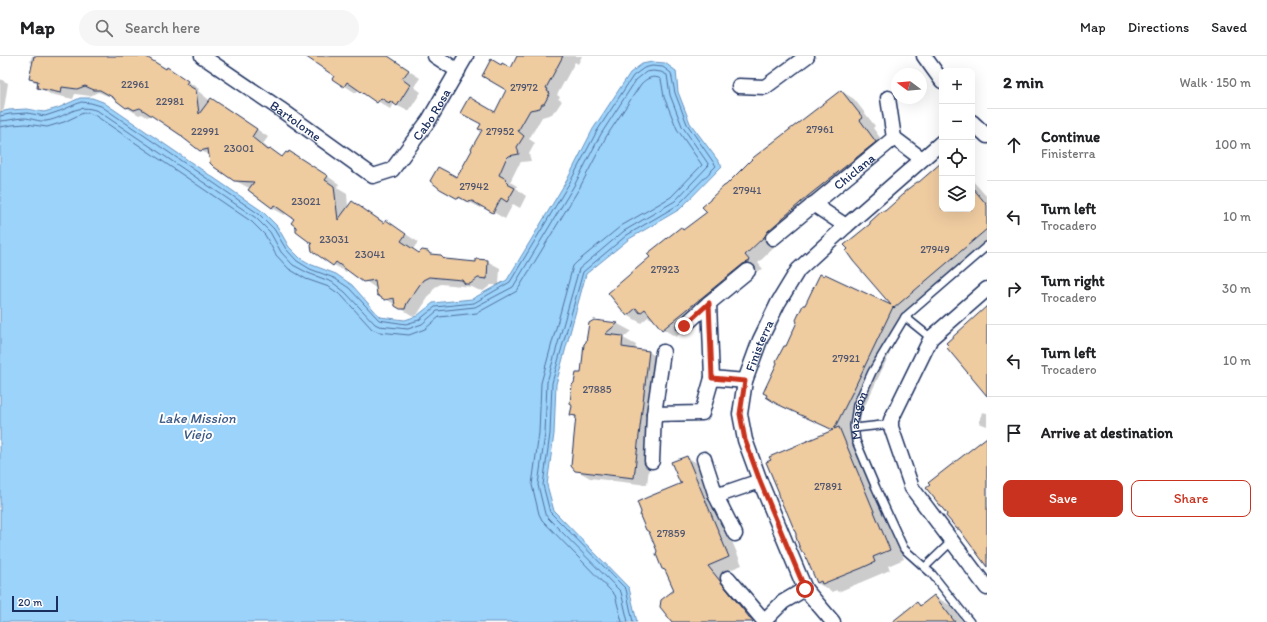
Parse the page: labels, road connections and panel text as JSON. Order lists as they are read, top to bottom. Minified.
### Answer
{"streets":{"street":["Cabo Rosa","Bartolome","Chiclana","Finisterra"],"lane":["Mazagon"]},"crossings":[["Cabo Rosa","Bartolome"]],"water":["Lake Mission Viejo"],"house_numbers":["22961","27972","22981","27961","22991","27952","23001","27942","27941","23021","23031","27949","23041","27923","27921","27885","27891","27859"],"scale_bar":"20 m","north":"left","page":{"header":"Map","search":"Search here","nav":["Map","Directions","Saved"],"heading":["2 min","Walk · 150 m"],"map_buttons":["+","−"],"list":[["Continue","Finisterra","100 m"],["Turn left","Trocadero","10 m"],["Turn right","Trocadero","30 m"],["Turn left","Trocadero","10 m"],"Arrive at destination"],"buttons":["Save","Share"],"scale":"20 m"}}
